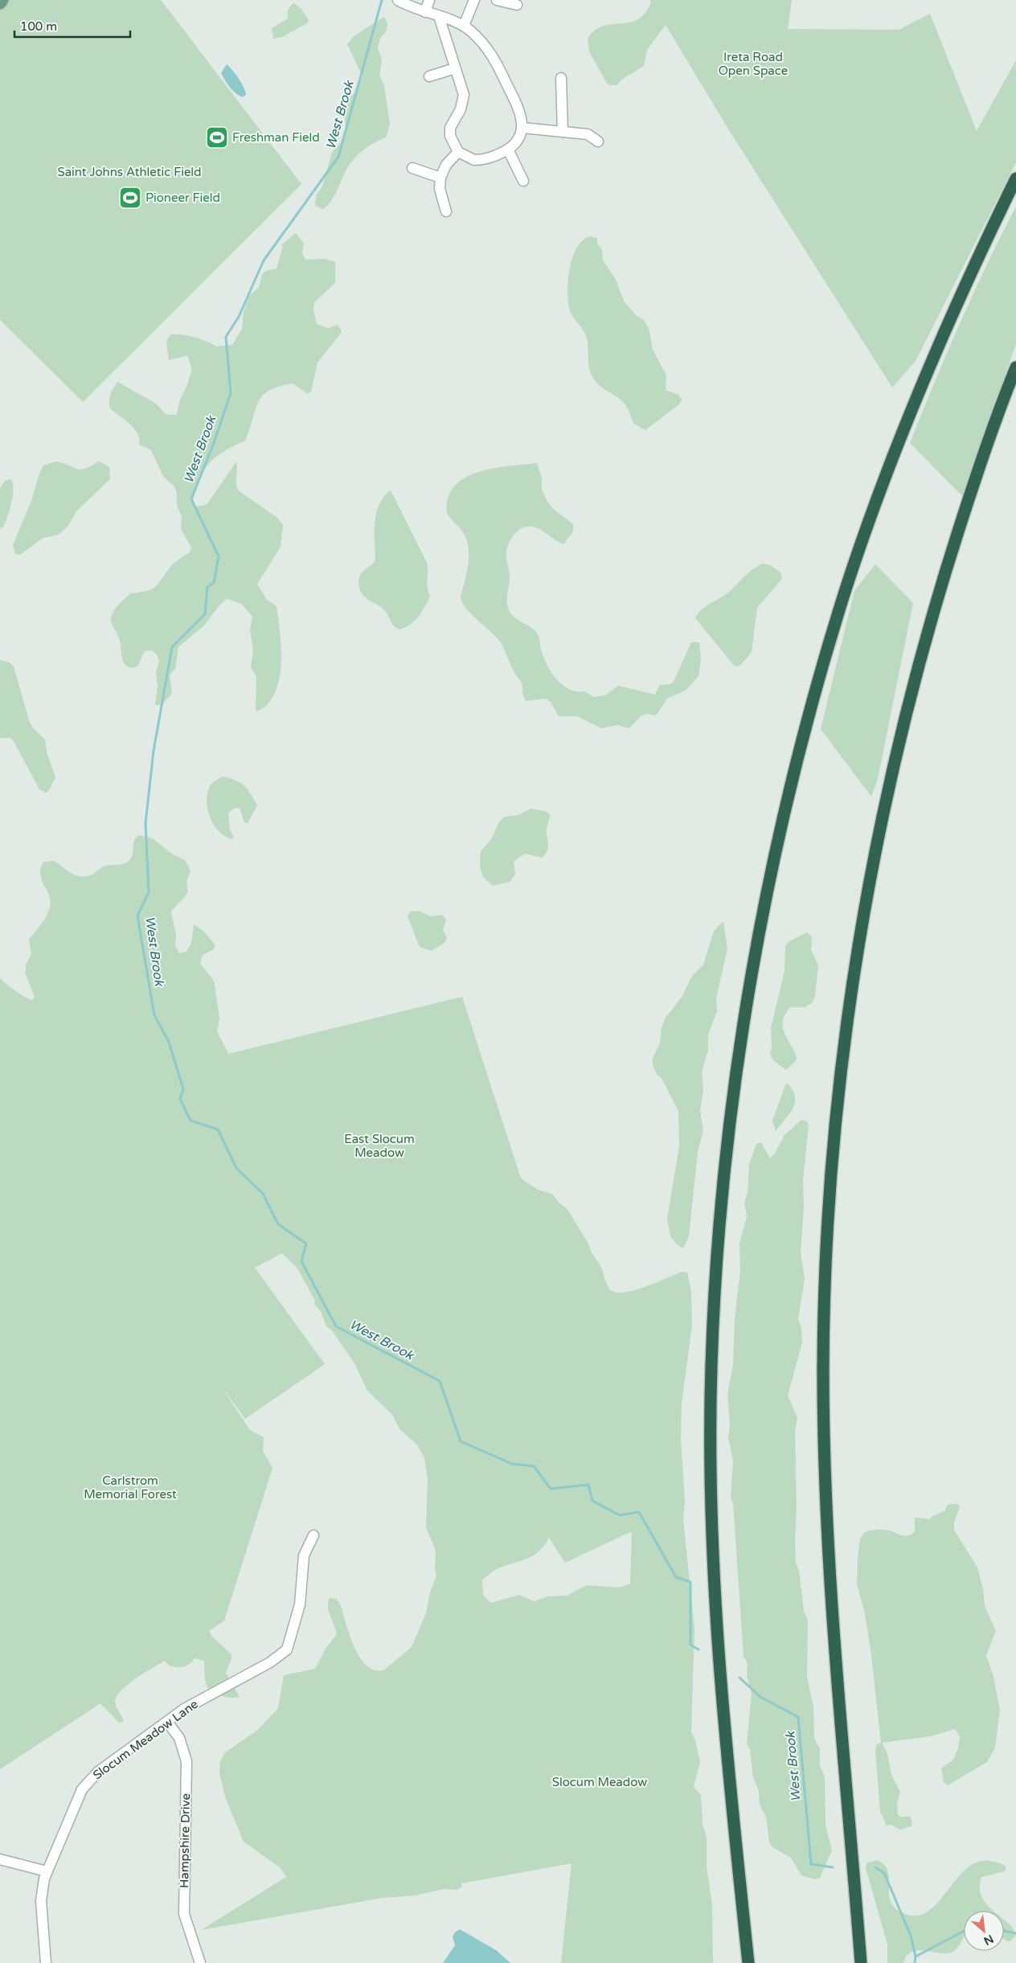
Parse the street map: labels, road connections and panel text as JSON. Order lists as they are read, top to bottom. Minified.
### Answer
{"streets":{"street":["Slocum Meadow Lane","Hampshire Drive"]},"crossings":[["Slocum Meadow Lane","Hampshire Drive"]],"water":["West Brook"],"parks":["Ireta Road Open Space","Saint Johns Athletic Field","East Slocum Meadow","Carlstrom Memorial Forest","Slocum Meadow"],"places":{"sports":["Freshman Field","Pioneer Field"]},"scale_bar":"100 m","north":"bottom right"}
